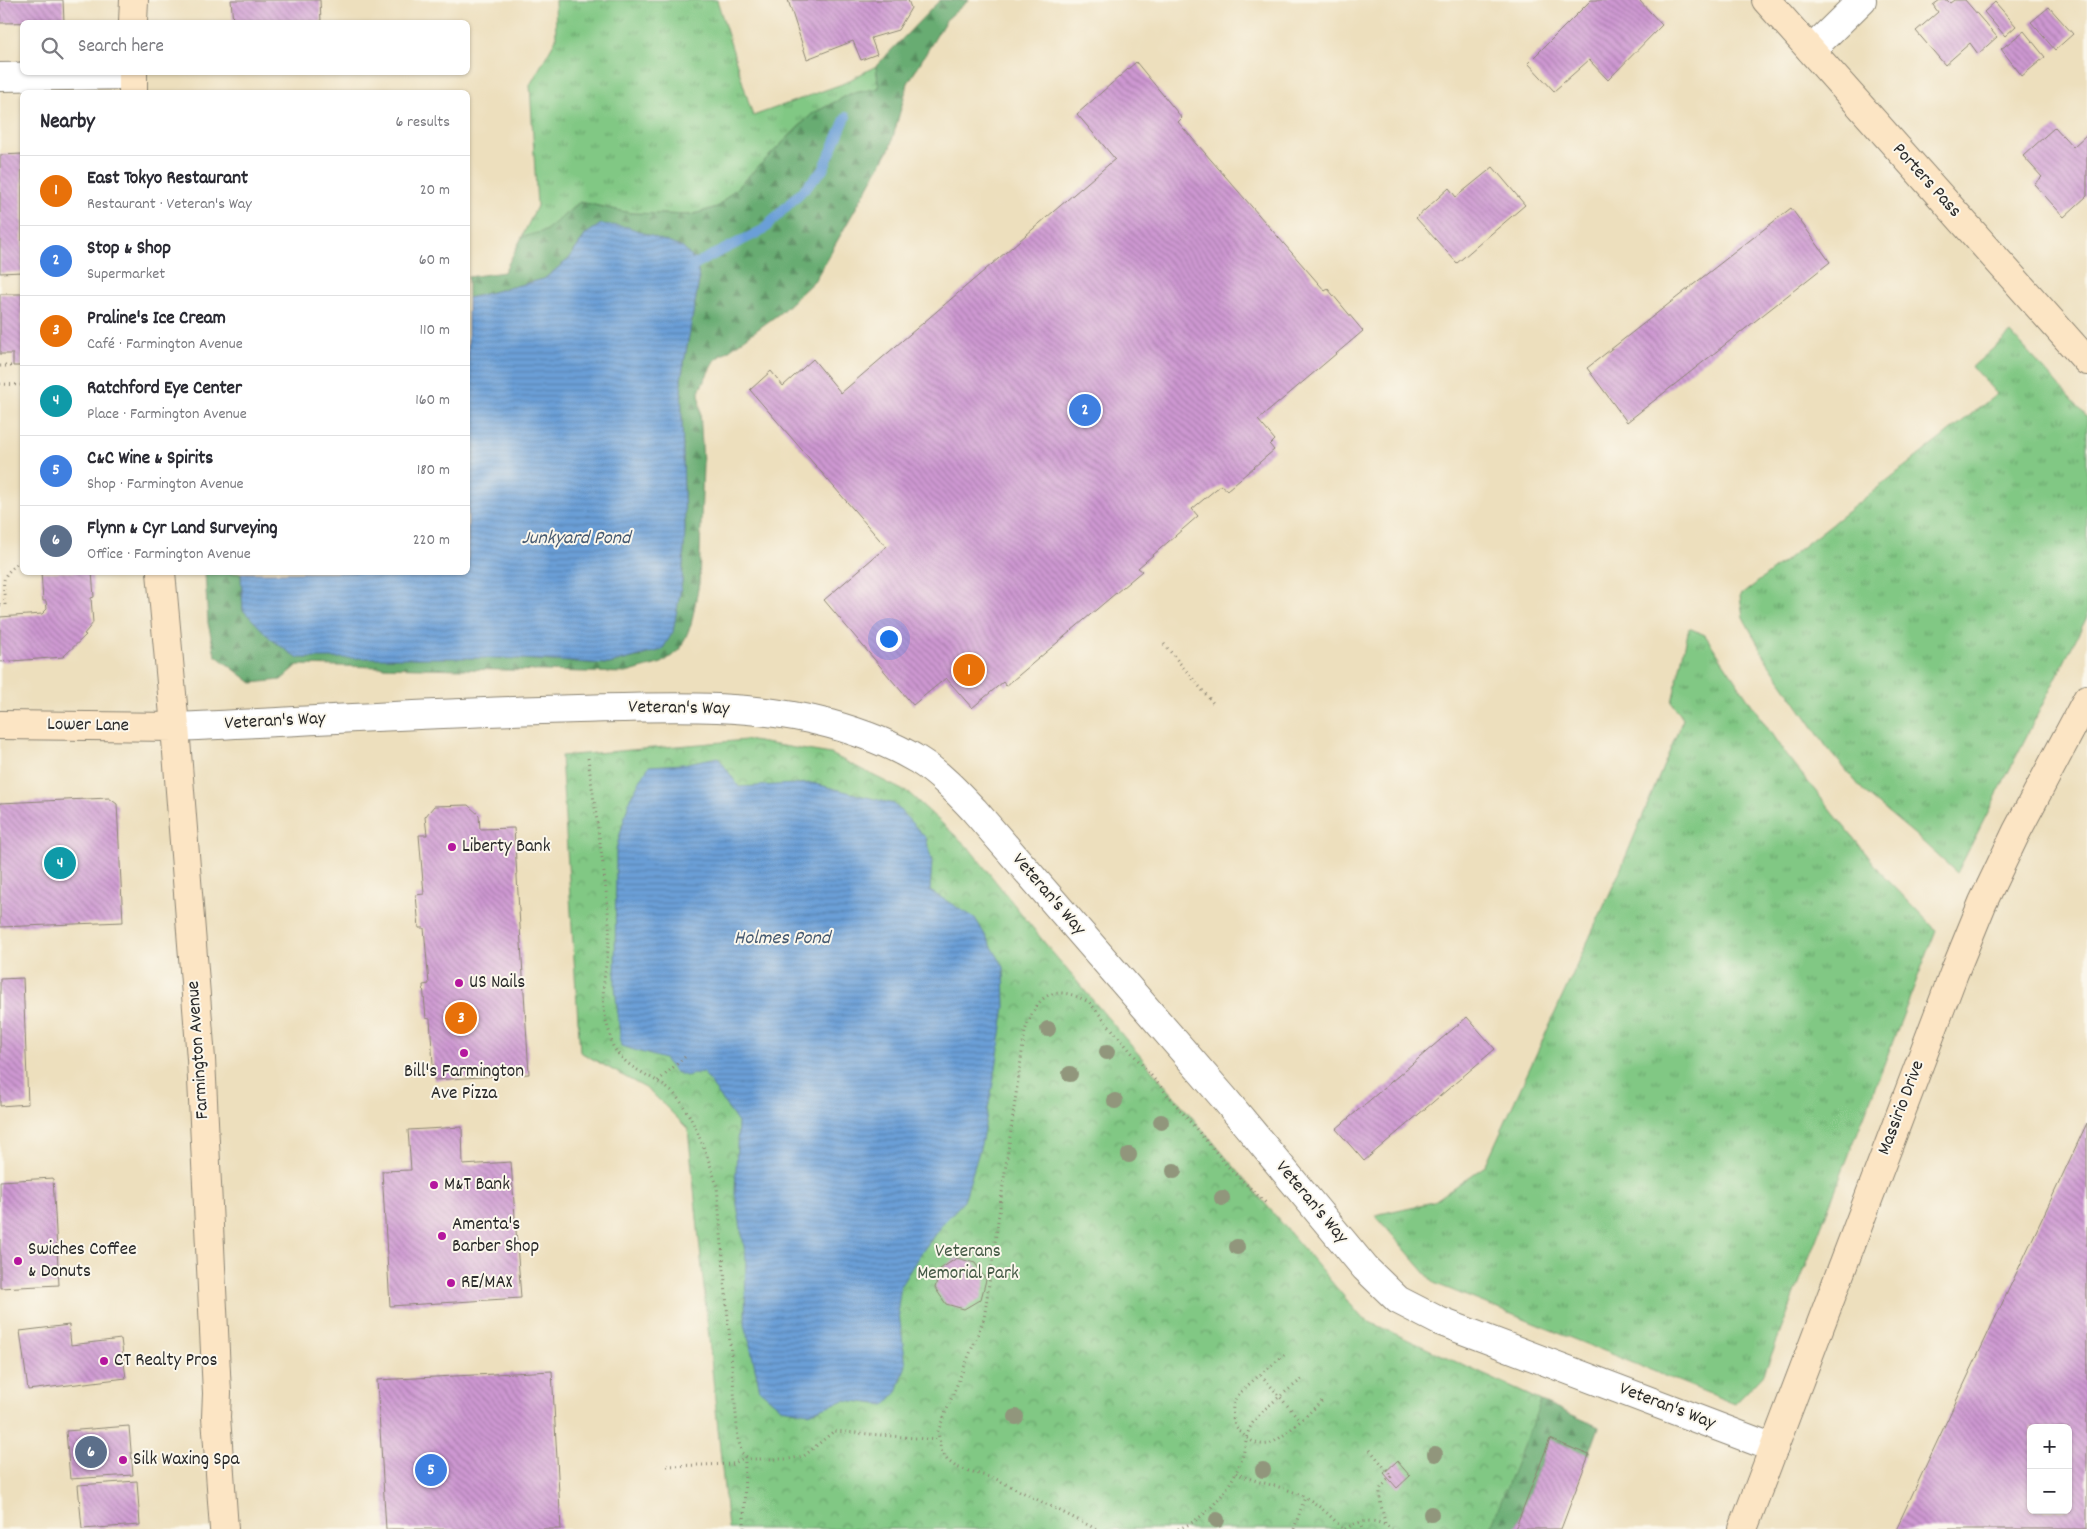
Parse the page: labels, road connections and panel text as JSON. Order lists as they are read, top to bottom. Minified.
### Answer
{"streets":{"main road":["Porters Pass","Lower Lane","Farmington Avenue","Massirio Drive"],"street":["Veteran's Way"]},"crossings":[["Veteran's Way","Lower Lane"],["Veteran's Way","Farmington Avenue"],["Veteran's Way","Massirio Drive"],["Lower Lane","Farmington Avenue"]],"water":["Junkyard Pond","Holmes Pond"],"parks":["Veterans Memorial Park"],"places":["Liberty Bank","US Nails","Bill's Farmington Ave Pizza","M&T Bank","Amenta's Barber Shop","Swiches Coffee & Donuts","RE/MAX","CT Realty Pros","Silk Waxing Spa"],"page":{"search":"Search here","heading":["Nearby","6 results"],"list":[{"mark":"1","name":"East Tokyo Restaurant","note":"Restaurant · Veteran's Way","value":"20 m"},{"mark":"2","name":"Stop & Shop","note":"Supermarket","value":"60 m"},{"mark":"3","name":"Praline's Ice Cream","note":"Café · Farmington Avenue","value":"110 m"},{"mark":"4","name":"Ratchford Eye Center","note":"Place · Farmington Avenue","value":"160 m"},{"mark":"5","name":"C&C Wine & Spirits","note":"Shop · Farmington Avenue","value":"180 m"},{"mark":"6","name":"Flynn & Cyr Land Surveying","note":"Office · Farmington Avenue","value":"220 m"}],"pins":["2","1","4","3","6","5"],"map_buttons":["+","−"]}}
